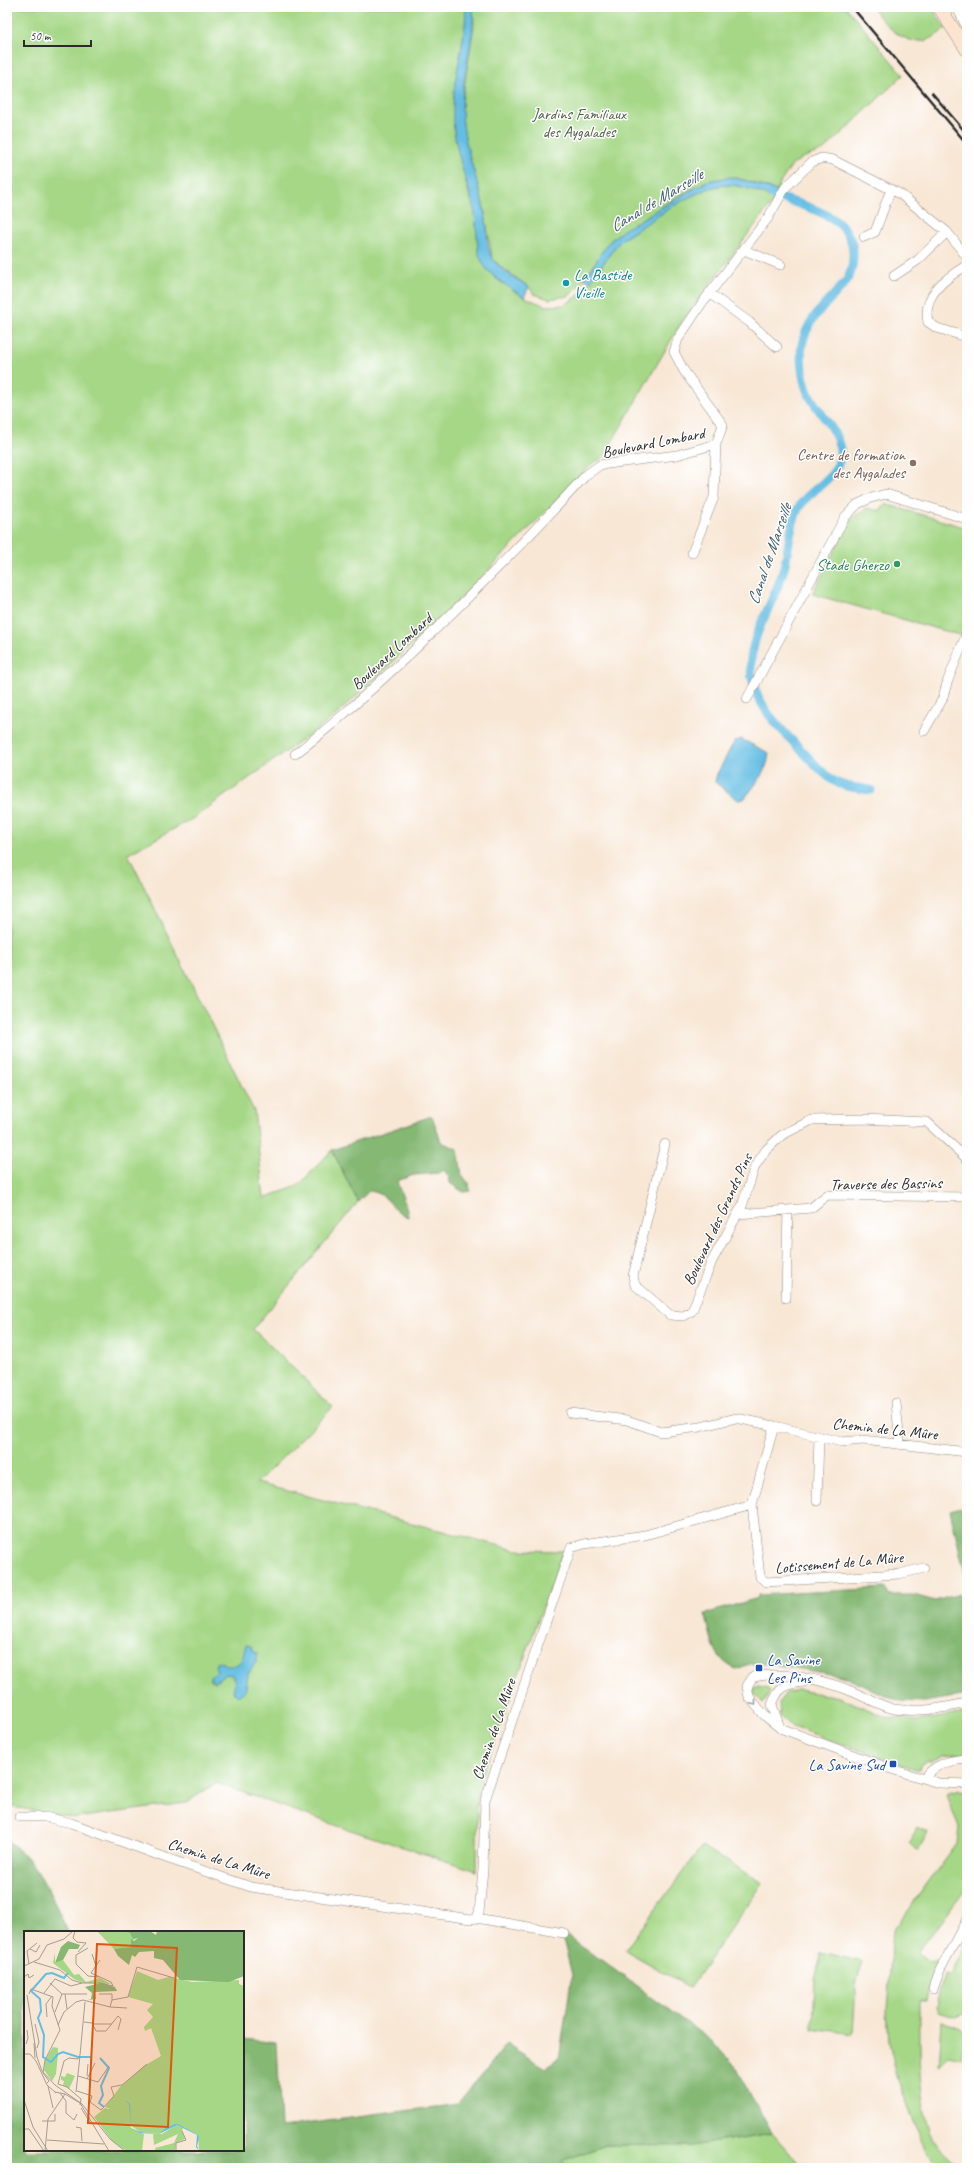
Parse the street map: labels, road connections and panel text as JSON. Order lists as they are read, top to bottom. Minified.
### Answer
{"streets":{"street":["Boulevard Lombard","Traverse des Bassins","Boulevard des Grands Pins","Chemin de La Mûre","Lotissement de La Mûre"]},"crossings":[["Traverse des Bassins","Boulevard des Grands Pins"],["Chemin de La Mûre","Lotissement de La Mûre"]],"water":["Canal de Marseille"],"parks":["Jardins Familiaux des Aygalades"],"places":{"other":["La Bastide Vieille","Centre de formation des Aygalades","Stade Gherzo"],"transit":["La Savine Les Pins","La Savine Sud"]},"scale_bar":"50 m"}
